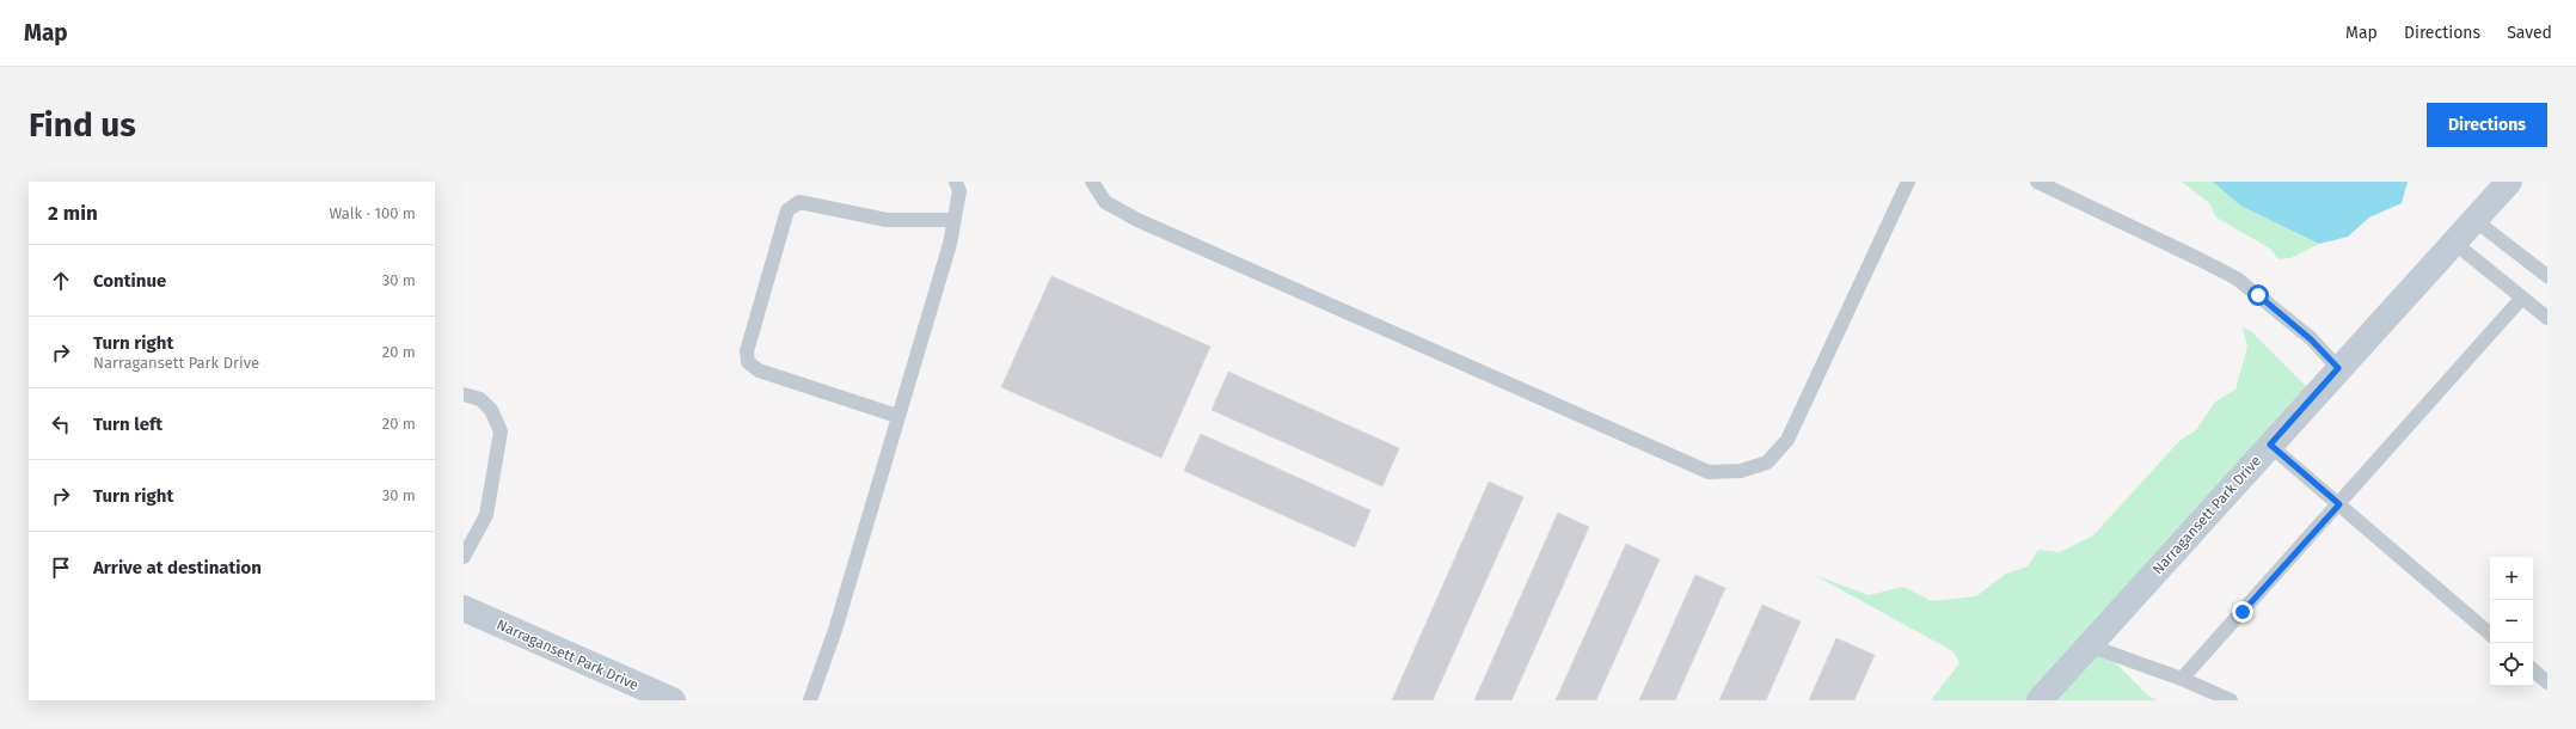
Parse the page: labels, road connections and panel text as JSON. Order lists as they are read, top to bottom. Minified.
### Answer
{"streets":{"street":["Narragansett Park Drive"]},"page":{"header":"Map","nav":["Map","Directions","Saved"],"buttons":"Directions","title":"Find us","heading":["2 min","Walk · 100 m"],"list":[["Continue","30 m"],["Turn right","Narragansett Park Drive","20 m"],["Turn left","20 m"],["Turn right","30 m"],"Arrive at destination"],"map_buttons":["+","−"]}}
